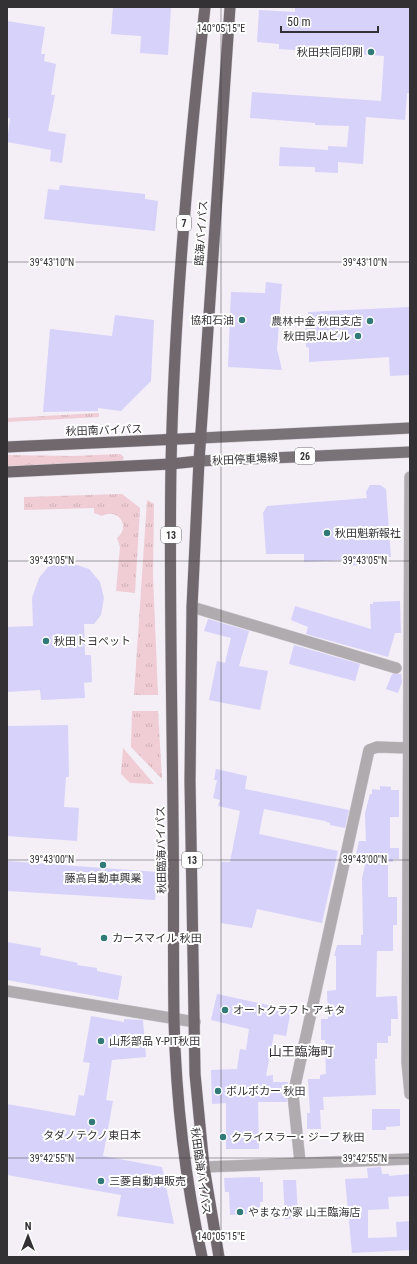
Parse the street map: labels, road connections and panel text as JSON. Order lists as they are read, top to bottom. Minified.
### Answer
{"streets":{"highway":["7","臨海バイパス","秋田南バイパス","13","秋田臨海バイパス"],"main road":["26","秋田停車場線"]},"crossings":[["臨海バイパス","秋田南バイパス"],["臨海バイパス","秋田停車場線"],["臨海バイパス","秋田臨海バイパス"],["秋田南バイパス","秋田停車場線"],["秋田南バイパス","秋田臨海バイパス"],["秋田停車場線","秋田臨海バイパス"]],"districts":["山王臨海町"],"places":["秋田共同印刷","協和石油","農林中金 秋田支店","秋田県JAビル","秋田魁新報社","秋田トヨペット","藤高自動車興業","カースマイル 秋田","オートクラフト アキタ","山形部品 Y-PIT秋田","ボルボカー 秋田","タダノテクノ東日本","クライスラー・ジープ 秋田","三菱自動車販売","やまなか家 山王臨海店"],"scale_bar":"50 m","north":"top","coordinates":["140°05'15\"E","39°43'10\"N","39°43'05\"N","39°43'00\"N","39°42'55\"N"]}
